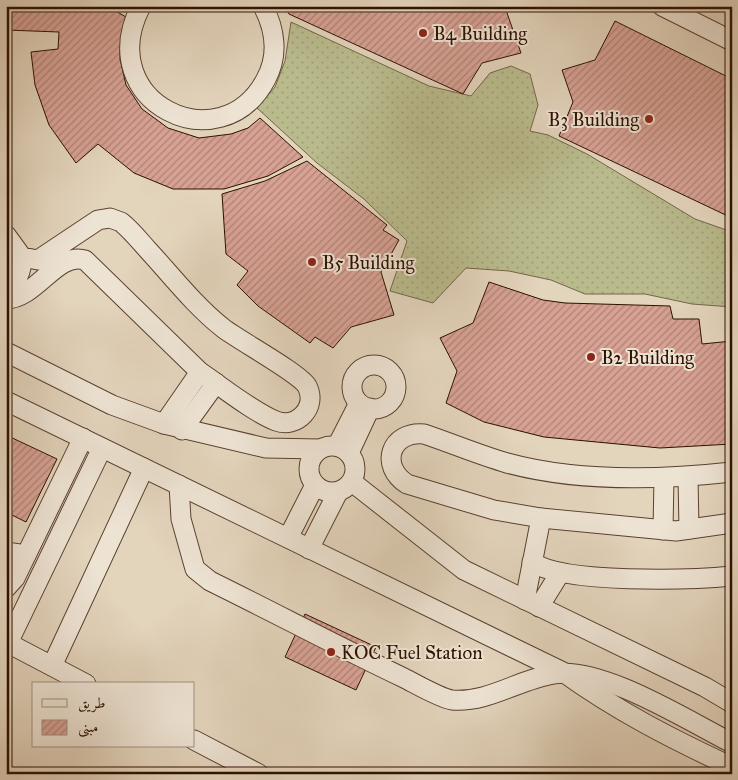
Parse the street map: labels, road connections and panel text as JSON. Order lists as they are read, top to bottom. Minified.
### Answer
{"places":["B4 Building","B3 Building","B5 Building","B2 Building","KOC Fuel Station"],"legend":["طريق","مبنى"]}
